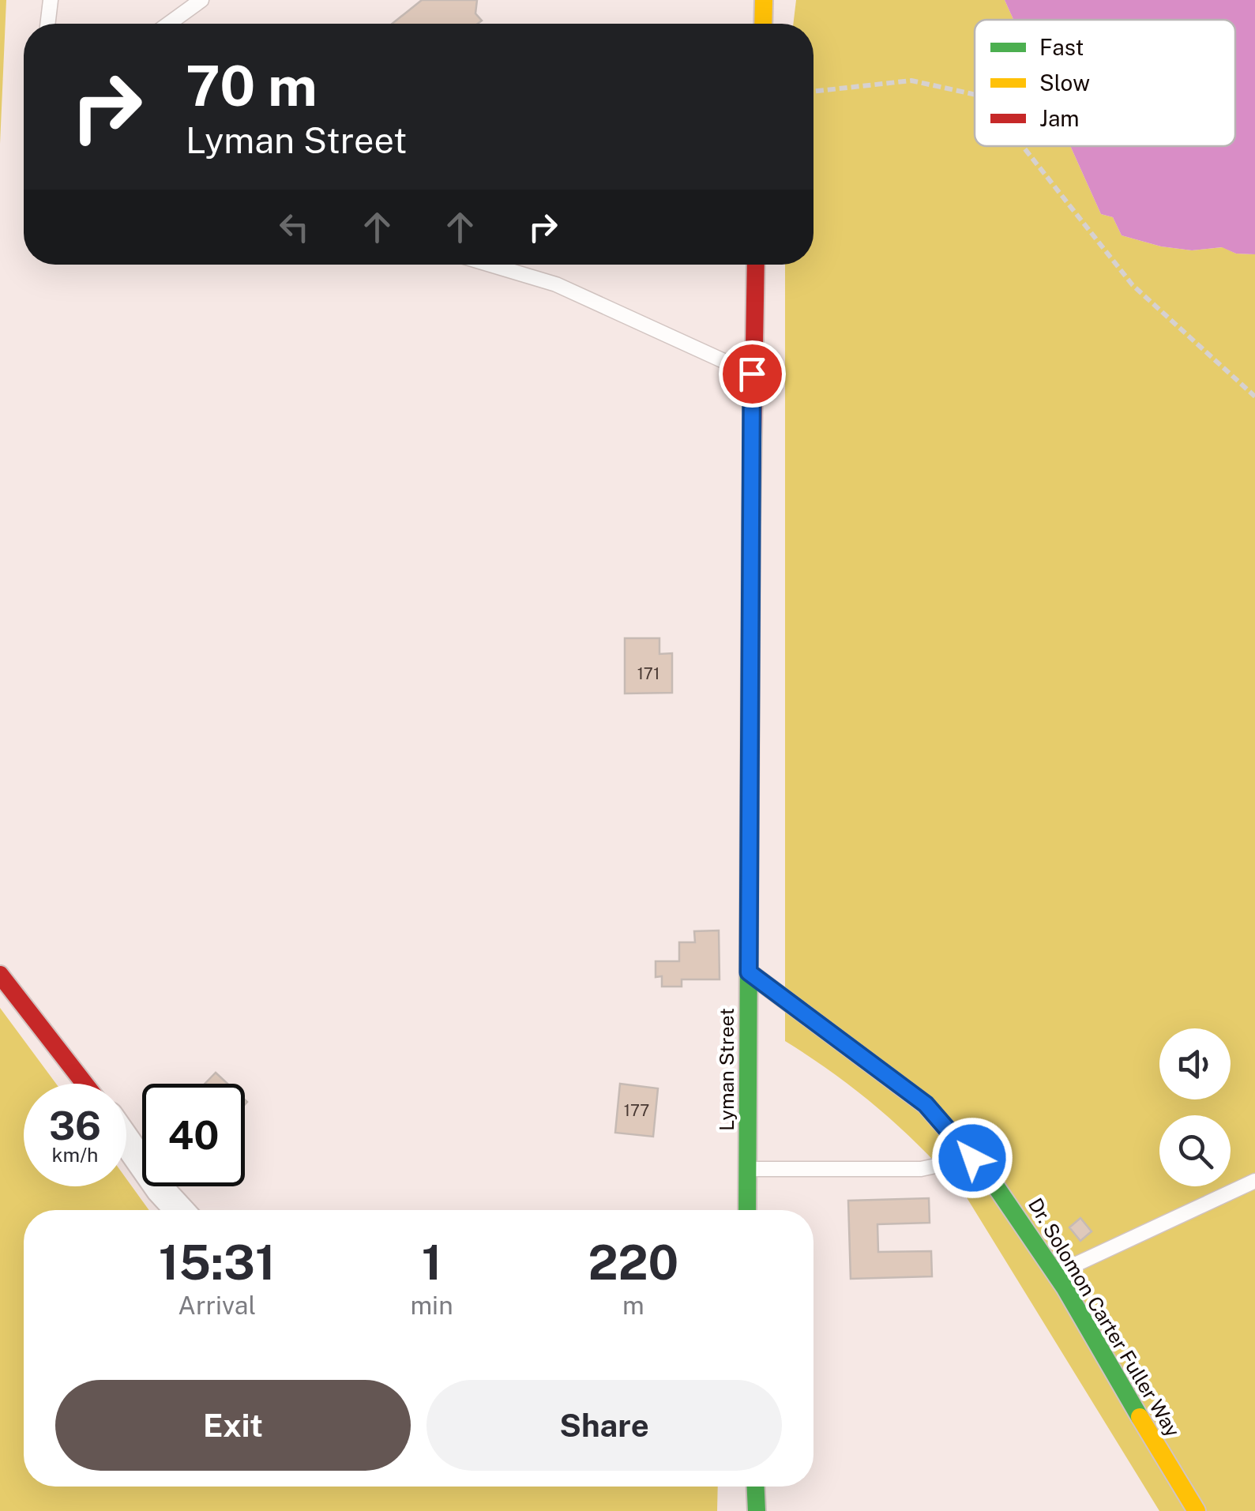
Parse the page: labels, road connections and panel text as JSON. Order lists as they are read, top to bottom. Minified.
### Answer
{"streets":{"street":["Lyman Street","Dr. Solomon Carter Fuller Way"]},"crossings":[["Lyman Street","Dr. Solomon Carter Fuller Way"]],"house_numbers":["171","177"],"legend":["Fast","Slow","Jam"],"page":{"turn":["70 m","Lyman Street"],"speed":"36 km/h","limit":"40","eta":["15:31","Arrival","1","min","220","m"],"buttons":["Exit","Share"]}}
